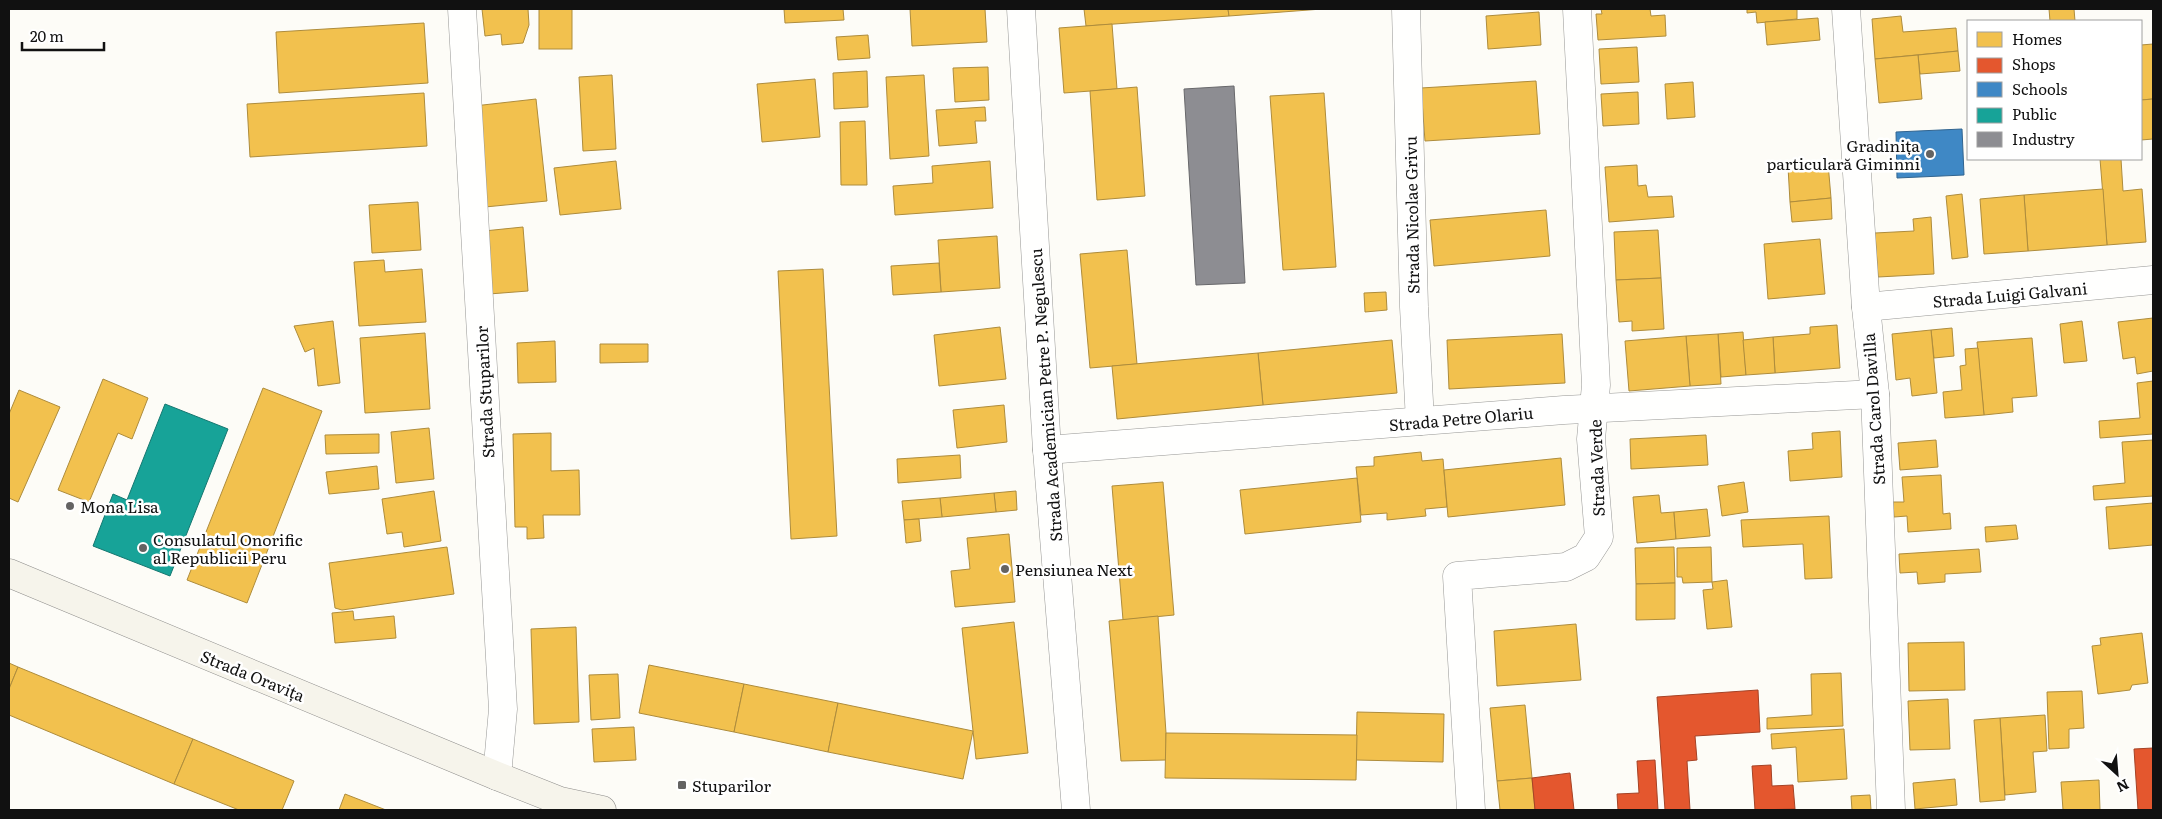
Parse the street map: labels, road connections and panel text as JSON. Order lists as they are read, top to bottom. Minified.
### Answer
{"streets":{"main road":["Strada Oravița"],"street":["Strada Nicolae Grivu","Strada Luigi Galvani","Strada Stuparilor","Strada Academician Petre P. Negulescu","Strada Carol Davilla","Strada Petre Olariu","Strada Verde"]},"crossings":[["Strada Nicolae Grivu","Strada Petre Olariu"],["Strada Luigi Galvani","Strada Carol Davilla"],["Strada Stuparilor","Strada Oravița"],["Strada Academician Petre P. Negulescu","Strada Petre Olariu"],["Strada Carol Davilla","Strada Petre Olariu"],["Strada Petre Olariu","Strada Verde"]],"places":{"other":["Gradinița particulară Giminni","Mona Lisa","Consulatul Onorific al Republicii Peru","Pensiunea Next"],"transit":["Stuparilor"]},"legend":["Homes","Shops","Schools","Public","Industry"],"scale_bar":"20 m","north":"bottom right"}
